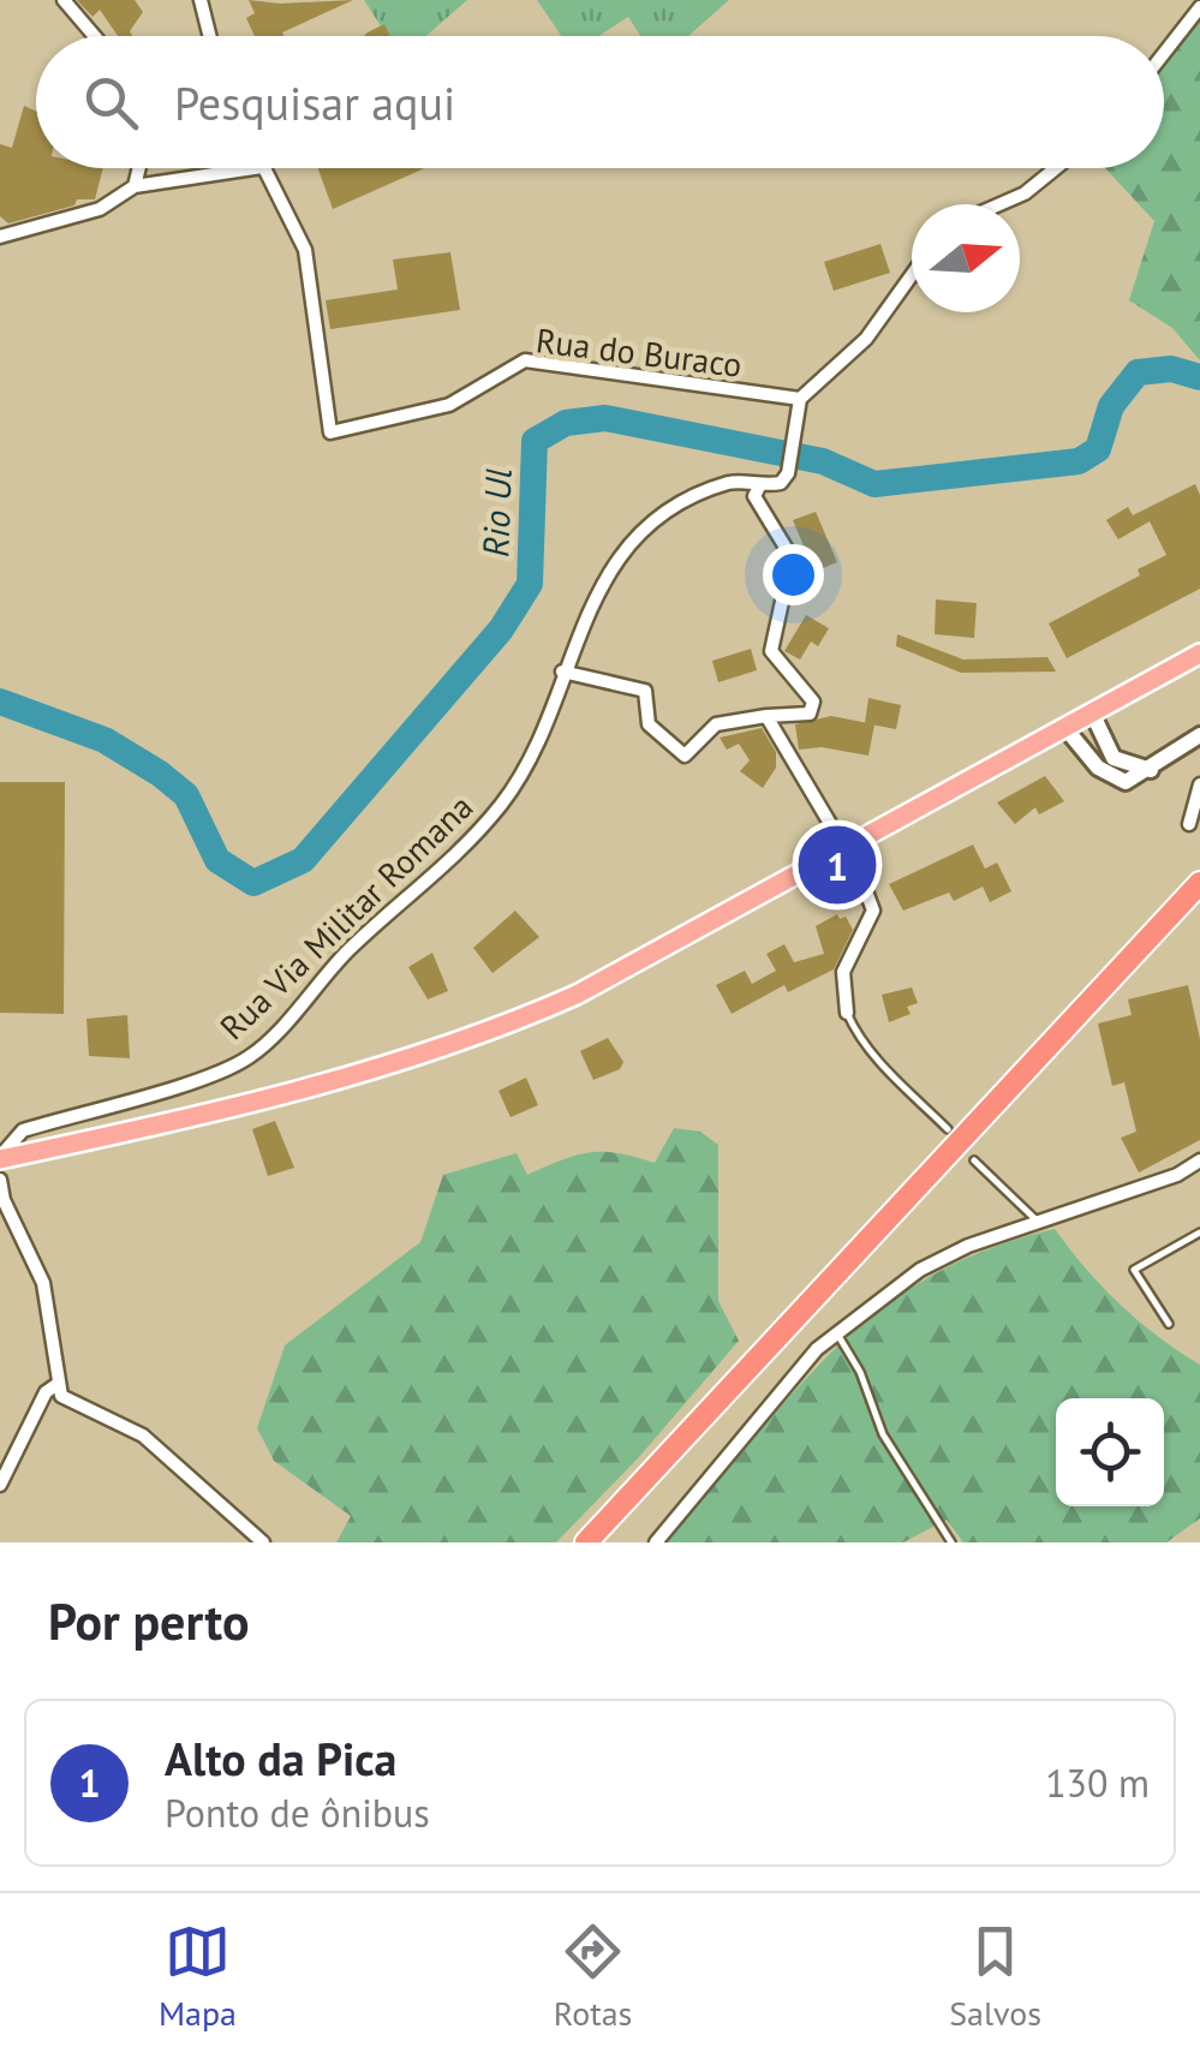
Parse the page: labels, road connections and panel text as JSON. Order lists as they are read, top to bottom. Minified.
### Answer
{"streets":{"street":["Rua do Buraco","Rua Via Militar Romana"]},"crossings":[["Rua do Buraco","Rua Via Militar Romana"]],"water":["Rio Ul"],"north":"right","page":{"search":"Pesquisar aqui","pins":"1","heading":"Por perto","list":[{"mark":"1","name":"Alto da Pica","note":"Ponto de ônibus","value":"130 m"}],"nav":["Mapa","Rotas","Salvos"]}}
